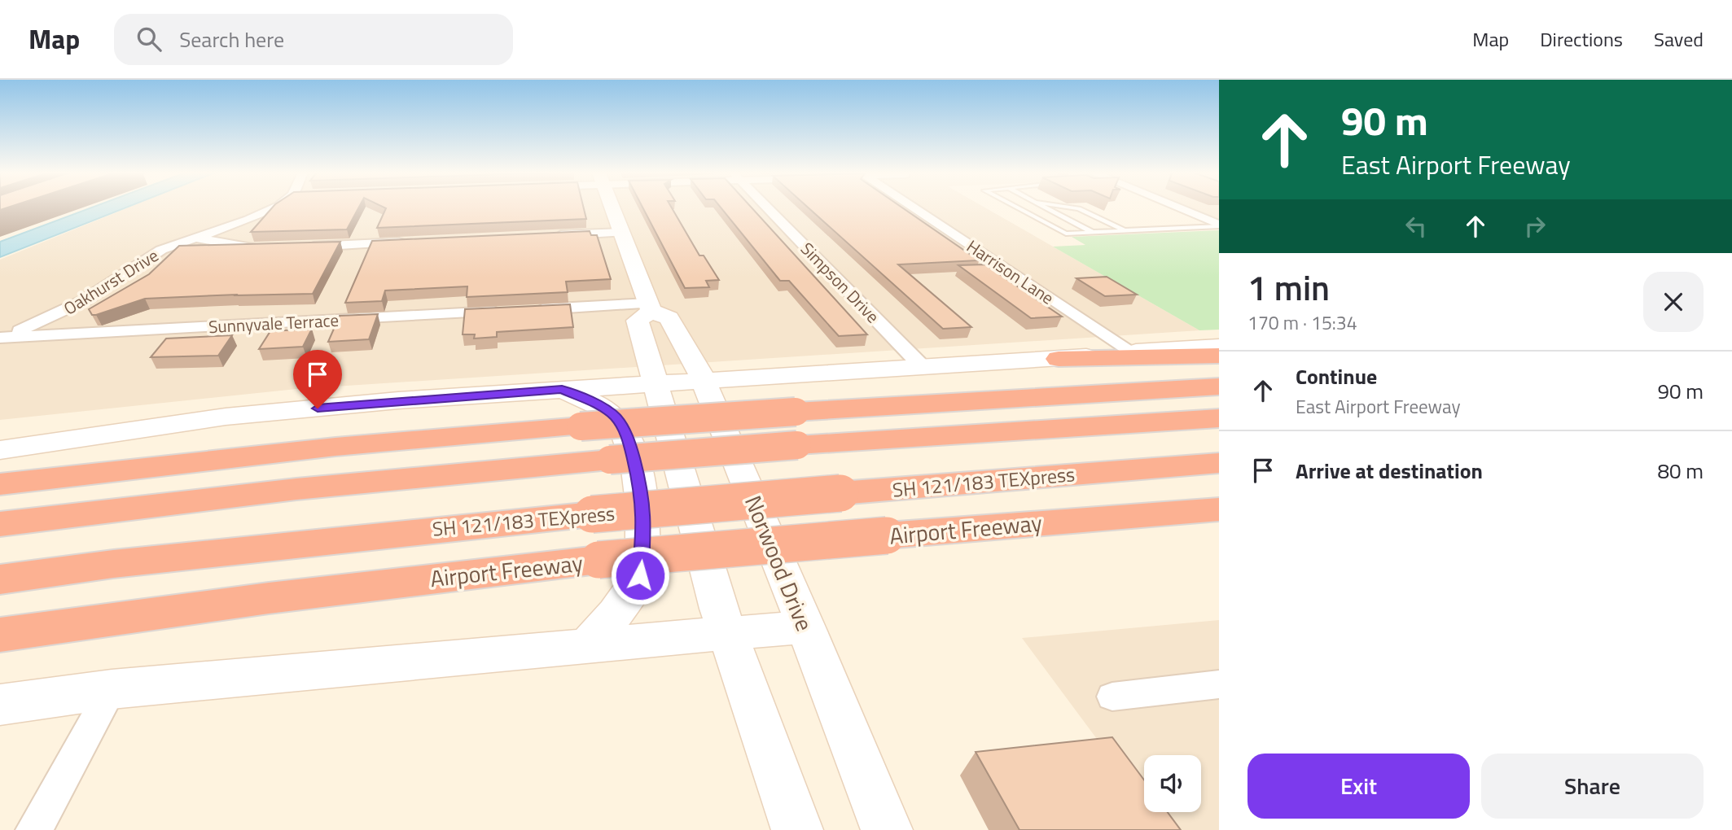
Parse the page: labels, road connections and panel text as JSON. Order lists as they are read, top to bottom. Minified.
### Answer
{"streets":{"highway":["SH 121/183 TEXpress","Airport Freeway"],"main road":["Norwood Drive"],"street":["Harrison Lane","Oakhurst Drive","Simpson Drive","Sunnyvale Terrace"]},"crossings":[["Oakhurst Drive","Sunnyvale Terrace"],["Sunnyvale Terrace","Norwood Drive"]],"page":{"header":"Map","search":"Search here","nav":["Map","Directions","Saved"],"turn":["90 m","East Airport Freeway"],"heading":["1 min","170 m · 15:34"],"list":[{"name":"Continue","note":"East Airport Freeway","value":"90 m"},{"name":"Arrive at destination","value":"80 m"}],"buttons":["Exit","Share"]}}
